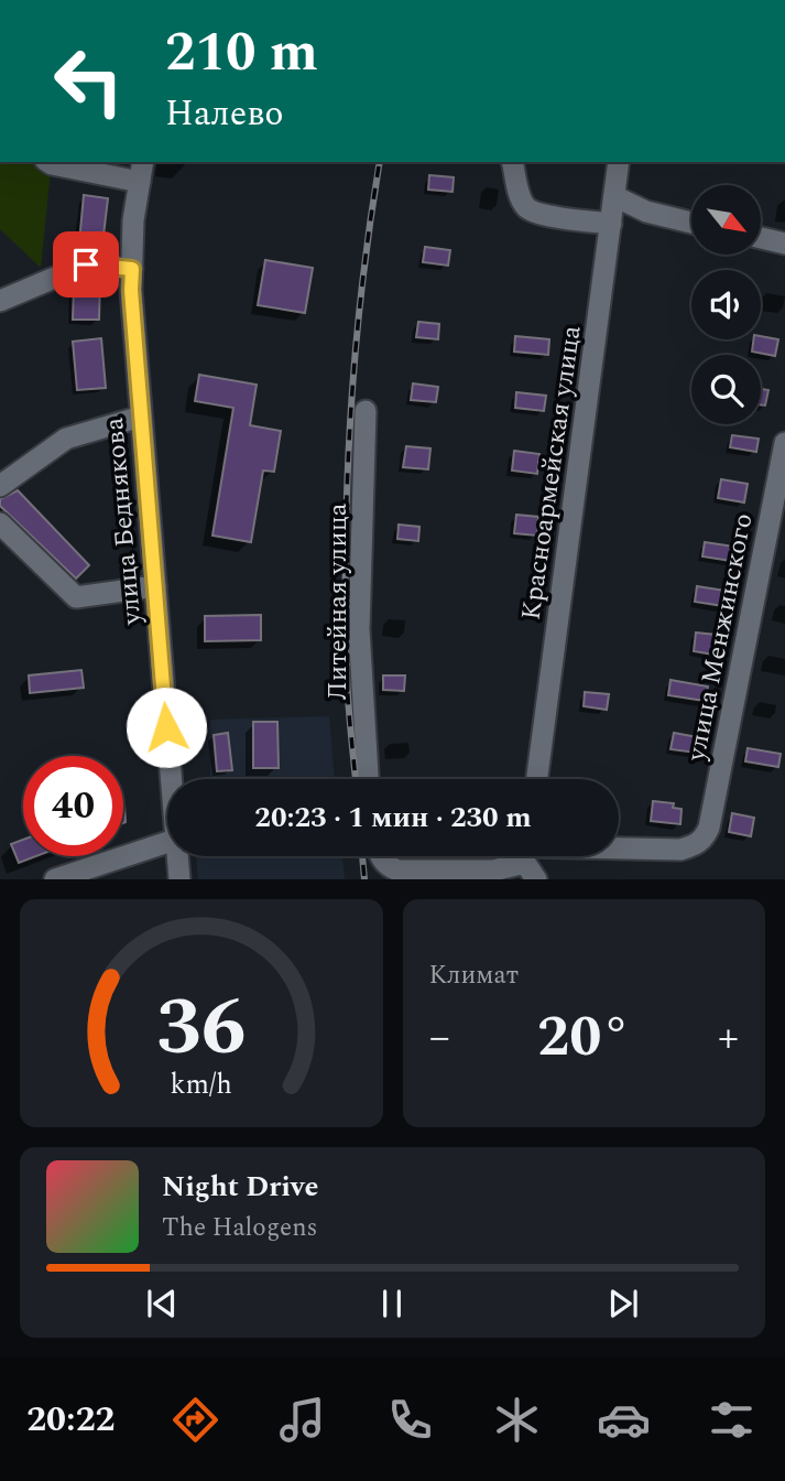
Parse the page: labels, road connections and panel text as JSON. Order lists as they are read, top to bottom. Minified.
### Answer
{"streets":{"street":["Красноармейская улица","улица Беднякова","Литейная улица","улица Менжинского"]},"north":"bottom right","page":{"turn":["210 m","Налево"],"limit":"40","trip":"20:23 · 1 мин · 230 m","tile":"Климат","heat":["−","20°","+"],"song":["Night Drive","The Halogens"],"tabs":"20:22","gauge":["36","km/h"]}}
